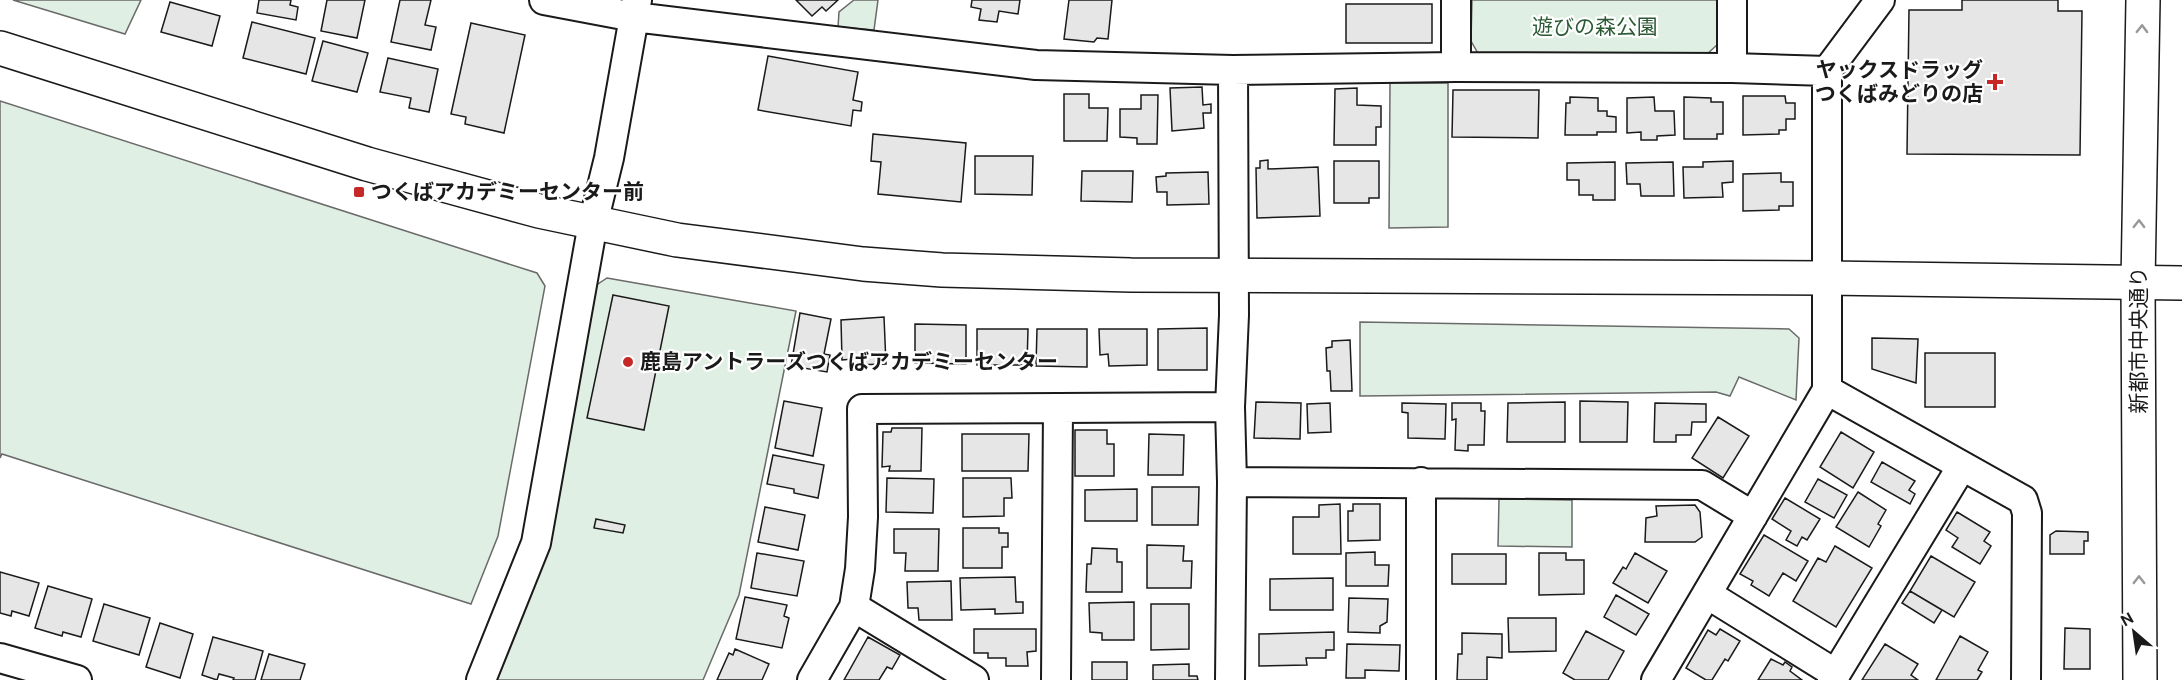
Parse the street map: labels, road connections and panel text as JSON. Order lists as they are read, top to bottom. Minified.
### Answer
{"streets":{"street":["新都市中央通り"]},"one_way":["新都市中央通り"],"parks":["遊びの森公園"],"places":{"health":["ヤックスドラッグ つくばみどりの店"],"transit":["つくばアカデミーセンター前"],"other":["鹿島アントラーズつくばアカデミーセンター"]},"north":"top left"}
